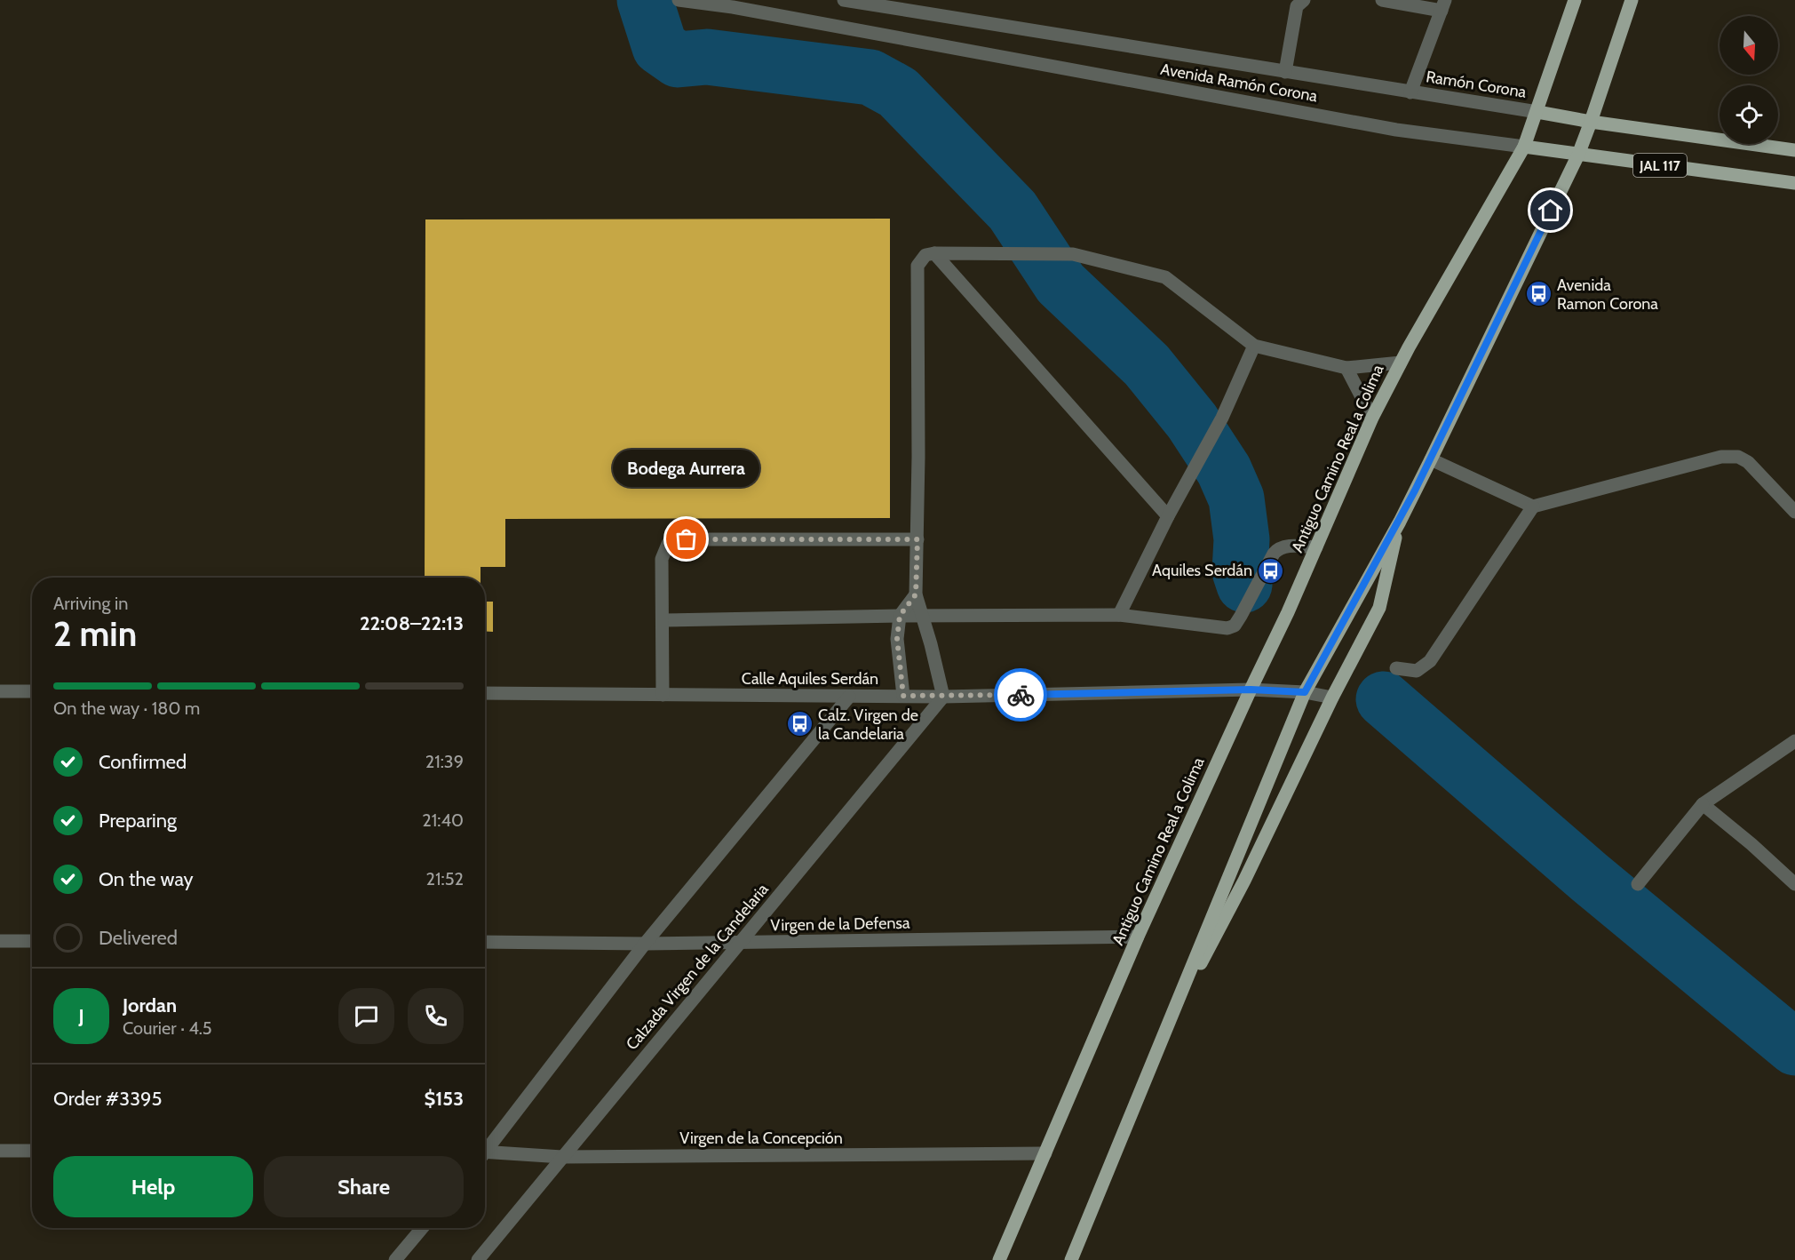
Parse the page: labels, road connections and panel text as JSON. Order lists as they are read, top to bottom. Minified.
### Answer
{"streets":{"main road":["Avenida Ramón Corona","JAL 117","Antiguo Camino Real a Colima"],"street":["Ramón Corona","Calle Aquiles Serdán","Virgen de la Defensa","Calzada Virgen de la Candelaria","Virgen de la Concepción"]},"crossings":[["Avenida Ramón Corona","Ramón Corona"],["Avenida Ramón Corona","Antiguo Camino Real a Colima"],["Ramón Corona","JAL 117"],["Ramón Corona","Antiguo Camino Real a Colima"],["JAL 117","Antiguo Camino Real a Colima"],["Antiguo Camino Real a Colima","Calle Aquiles Serdán"],["Antiguo Camino Real a Colima","Virgen de la Defensa"],["Antiguo Camino Real a Colima","Virgen de la Concepción"],["Calle Aquiles Serdán","Calzada Virgen de la Candelaria"],["Virgen de la Defensa","Calzada Virgen de la Candelaria"],["Calzada Virgen de la Candelaria","Virgen de la Concepción"]],"places":{"bus stop":["Avenida Ramon Corona","Aquiles Serdán","Calz. Virgen de la Candelaria"],"other":["Bodega Aurrera"]},"north":"bottom","page":{"bubble":"Bodega Aurrera","heading":["2 min","Arriving in","22:08–22:13"],"panel":["Jordan","Courier · 4.5","Order #3395","$153"],"bar":"On the way · 180 m","list":[["Confirmed","21:39"],["Preparing","21:40"],["On the way","21:52"],"Delivered"],"round":"J","buttons":["Help","Share"]}}
